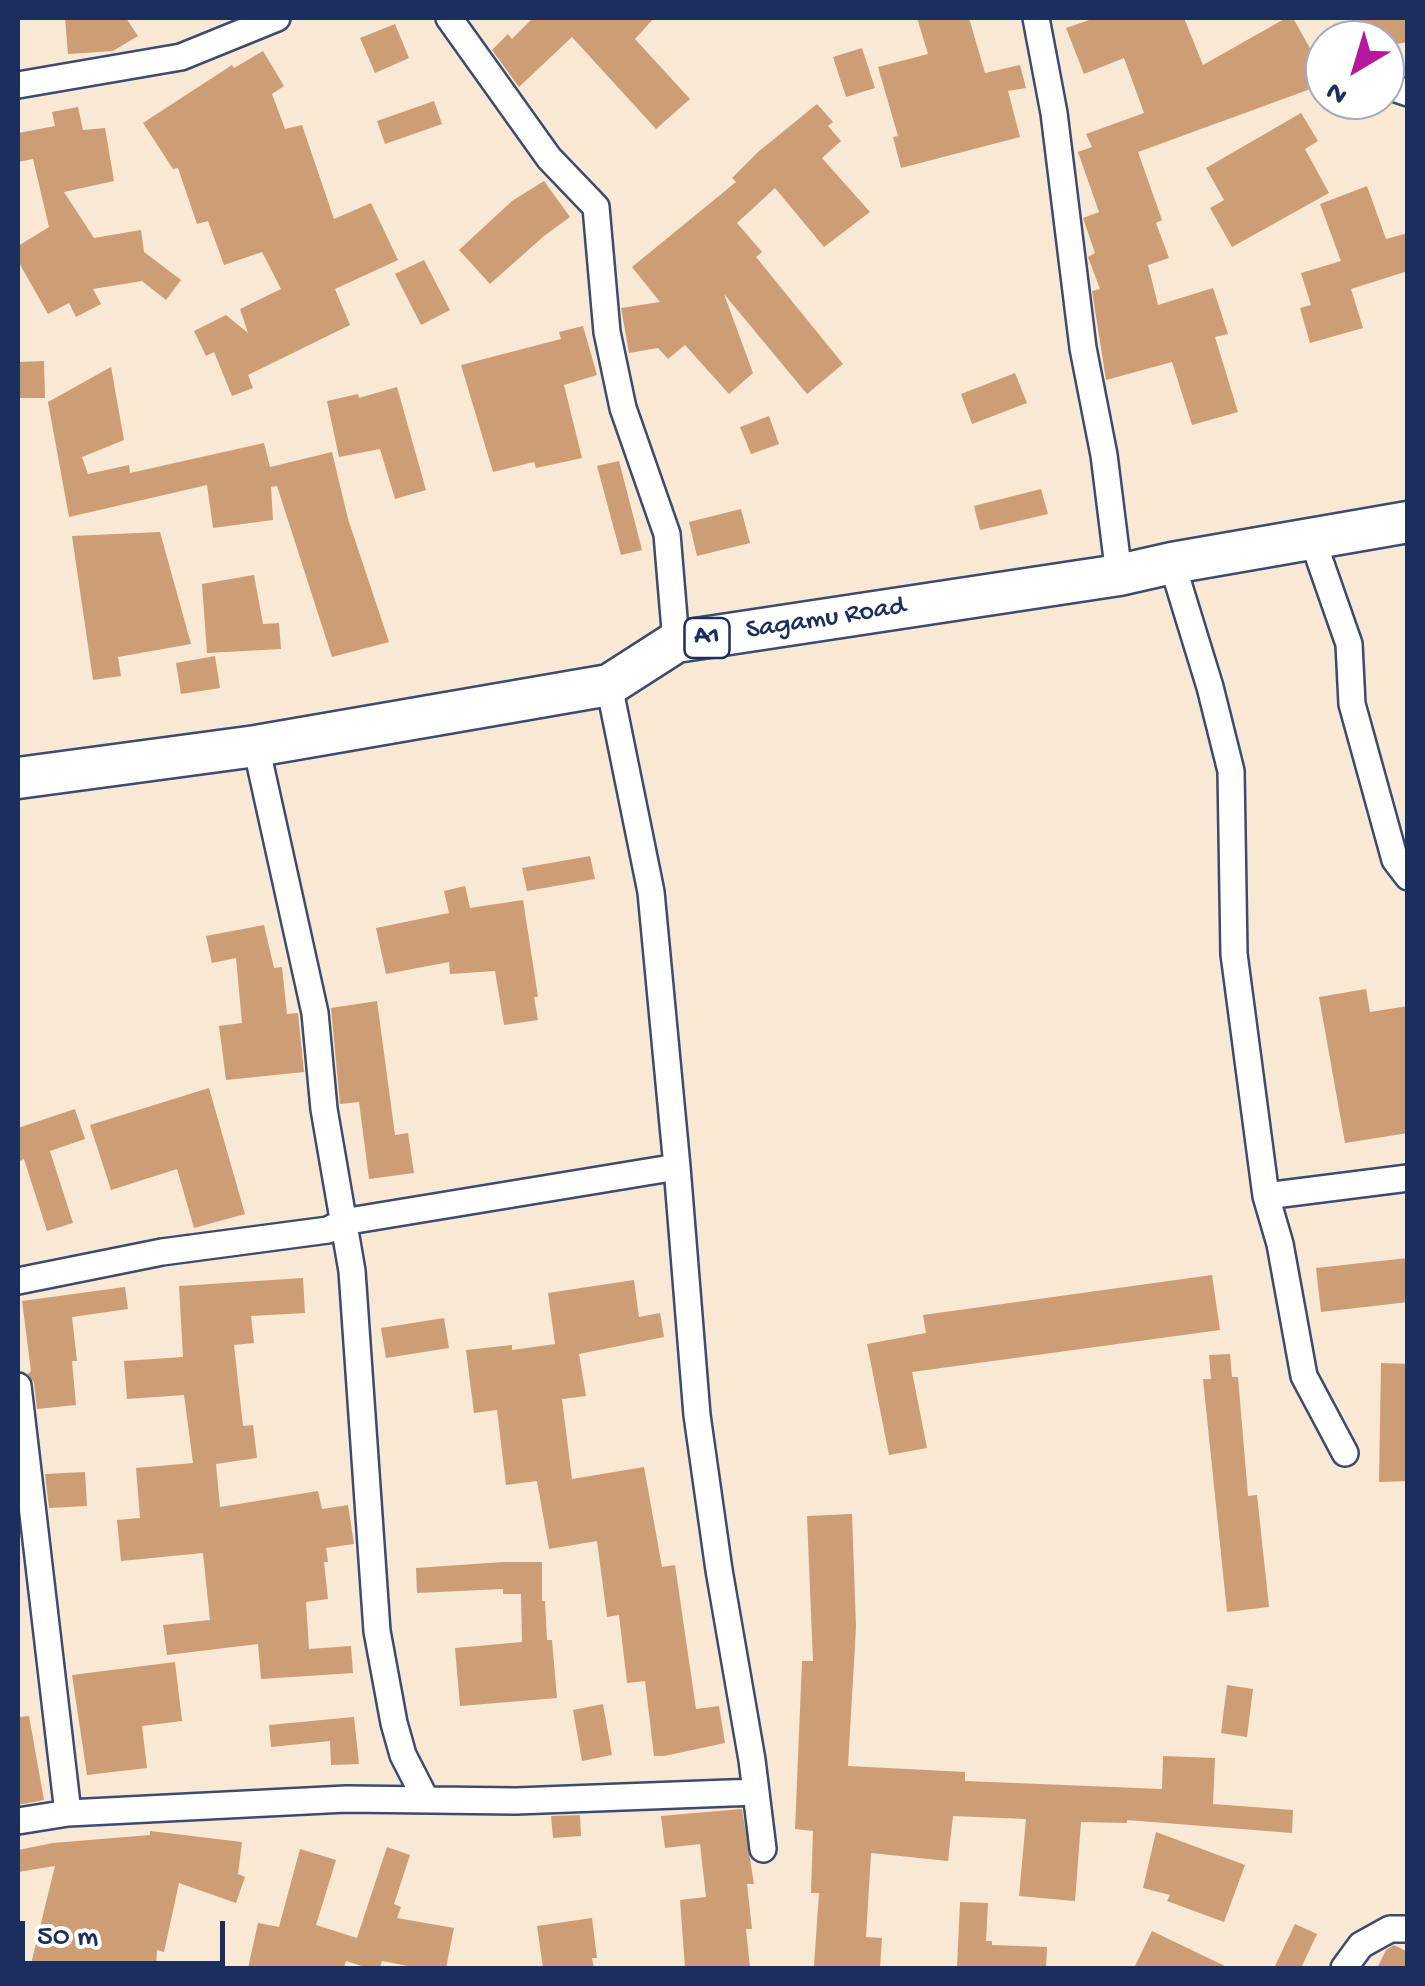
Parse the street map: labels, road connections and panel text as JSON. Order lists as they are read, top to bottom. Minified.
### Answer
{"streets":{"highway":["Sagamu Road","A1"]},"scale_bar":"50 m","north":"bottom left"}
